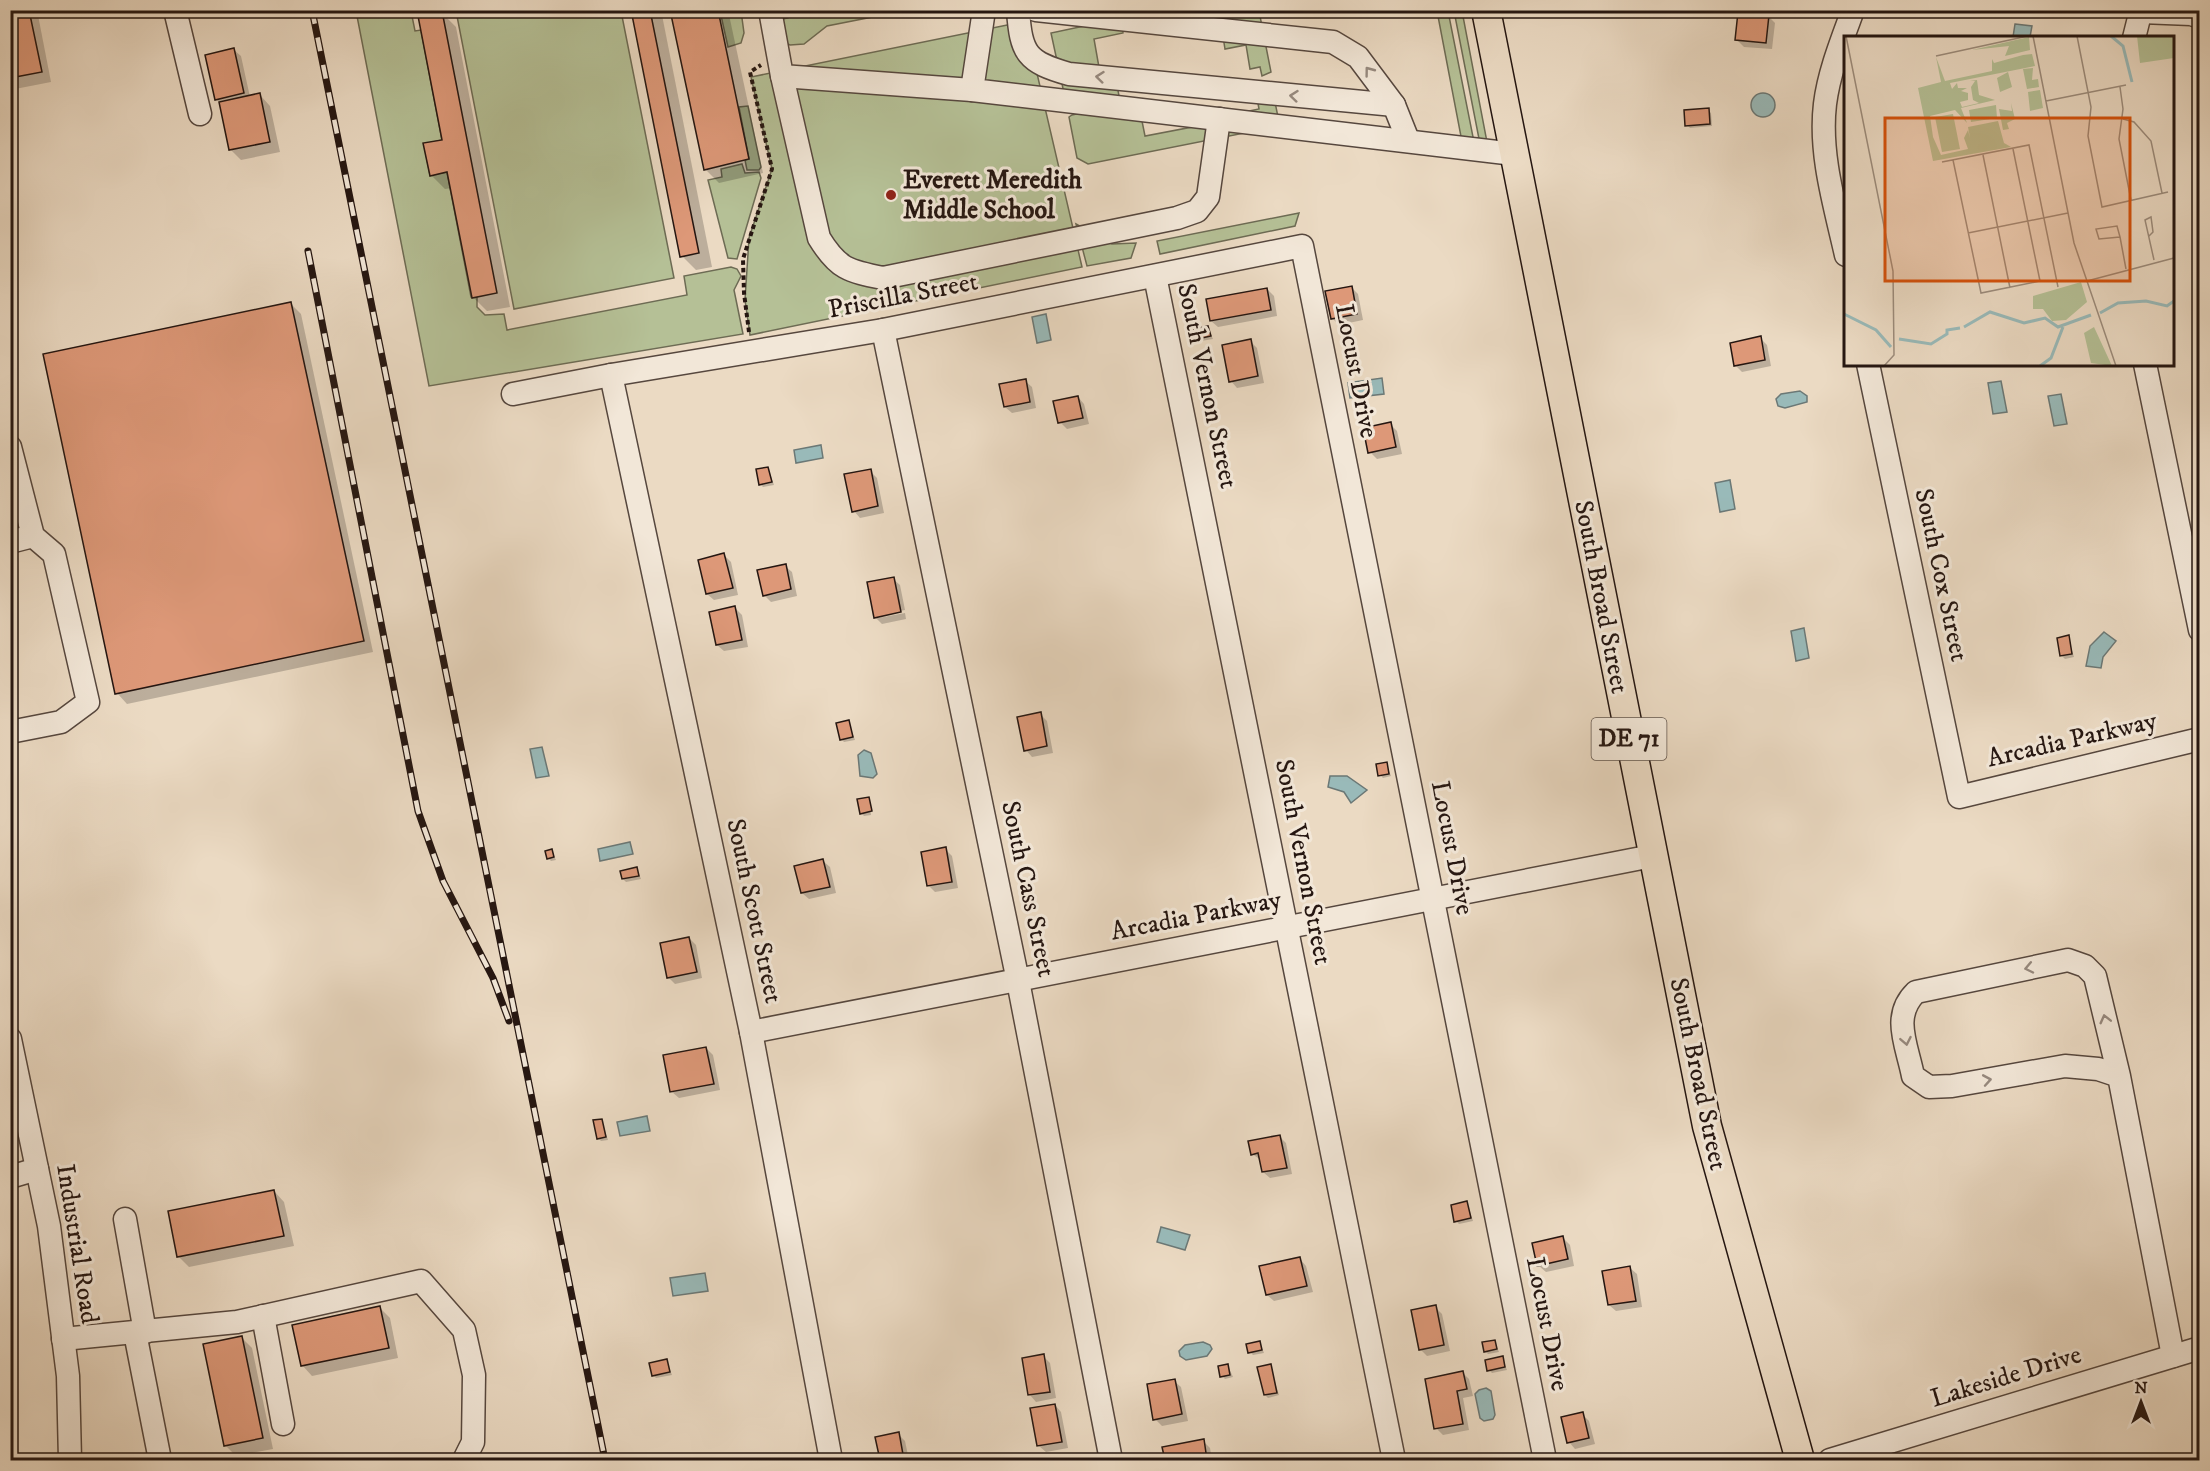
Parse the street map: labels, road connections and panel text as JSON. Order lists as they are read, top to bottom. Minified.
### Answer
{"streets":{"main road":["South Broad Street","DE 71"],"street":["Priscilla Street","Locust Drive","South Vernon Street","South Cox Street","Arcadia Parkway","South Cass Street","South Scott Street","Industrial Road","Lakeside Drive"]},"crossings":[["Priscilla Street","Locust Drive"],["Priscilla Street","South Vernon Street"],["Priscilla Street","South Cass Street"],["Priscilla Street","South Scott Street"],["Locust Drive","Arcadia Parkway"],["South Vernon Street","Arcadia Parkway"],["South Cox Street","Arcadia Parkway"],["South Broad Street","Arcadia Parkway"],["Arcadia Parkway","South Cass Street"],["Arcadia Parkway","South Scott Street"]],"places":["Everett Meredith Middle School"],"north":"top"}
